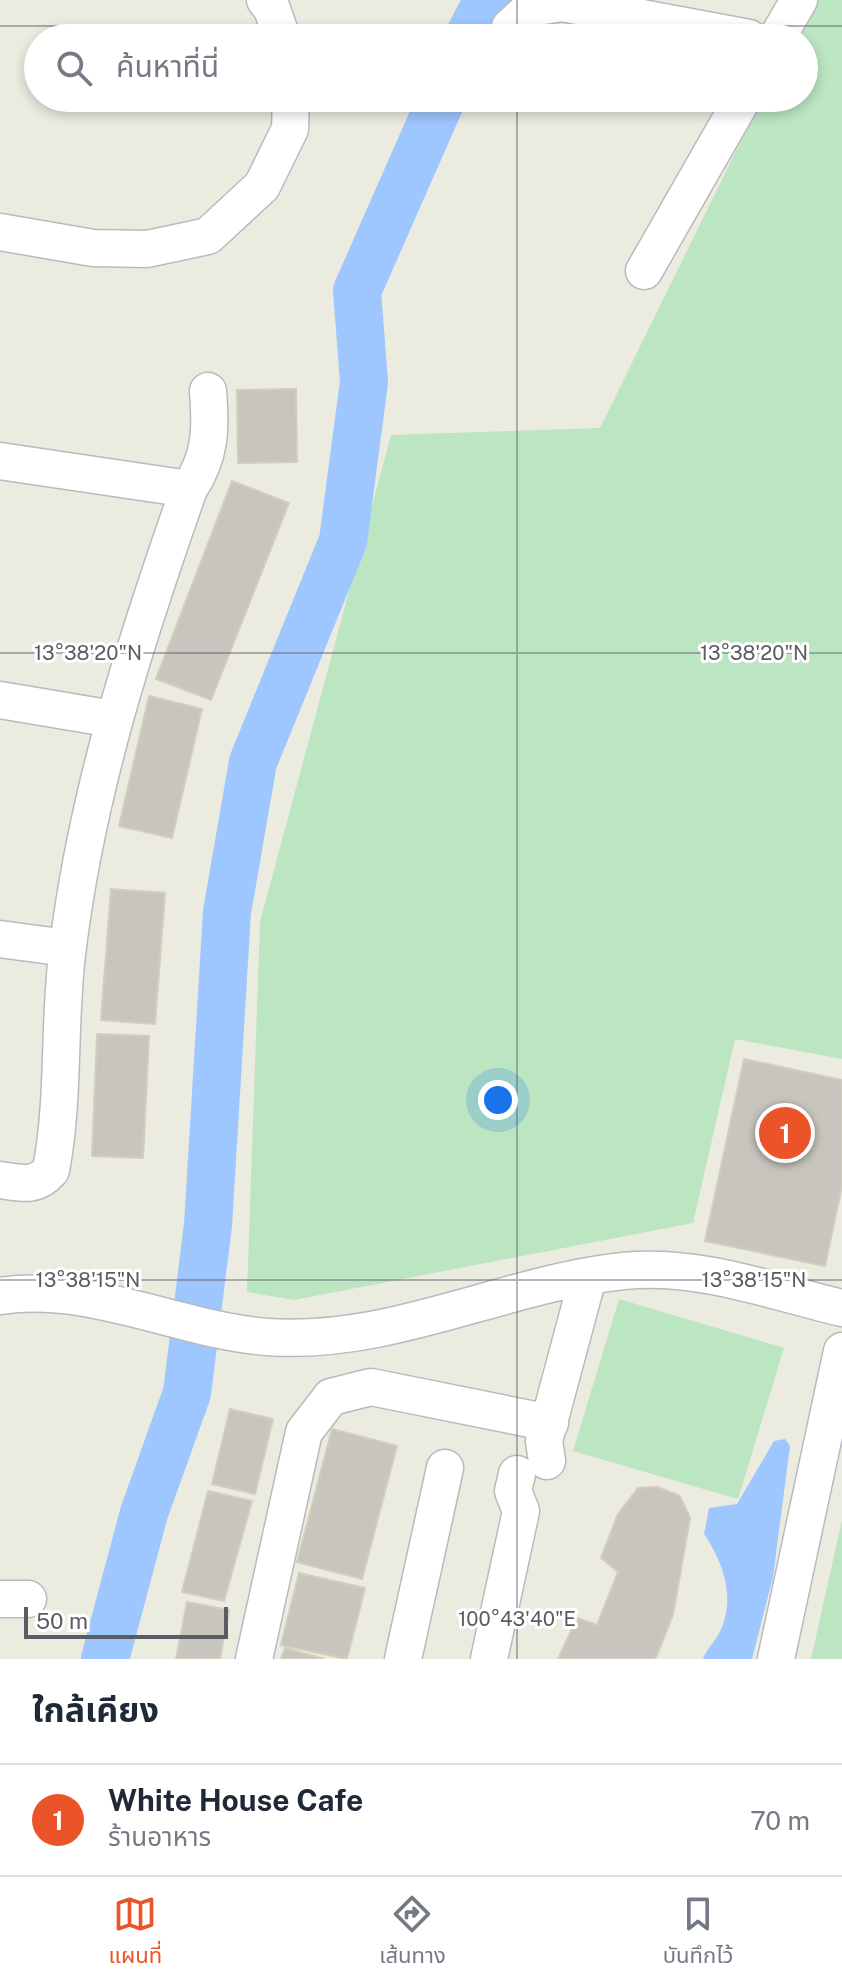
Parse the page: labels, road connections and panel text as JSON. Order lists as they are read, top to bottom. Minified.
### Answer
{"scale_bar":"50 m","page":{"search":"ค้นหาที่นี่","pins":"1","scale":"50 m","heading":"ใกล้เคียง","list":[{"mark":"1","name":"White House Cafe","note":"ร้านอาหาร","value":"70 m"}],"nav":["แผนที่","เส้นทาง","บันทึกไว้"]},"coordinates":["13°38'20\"N","13°38'15\"N","100°43'40\"E"]}
